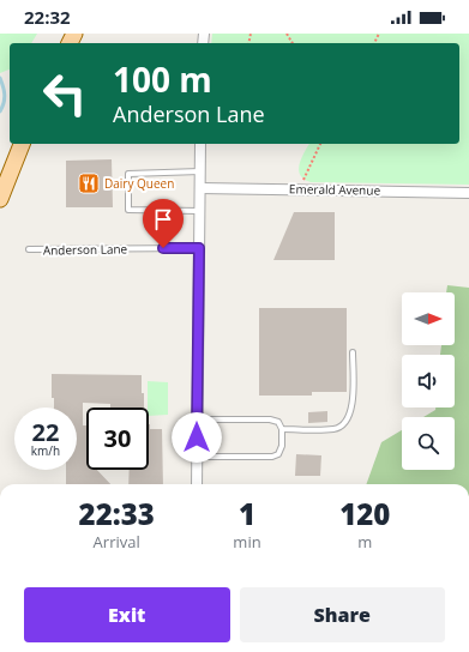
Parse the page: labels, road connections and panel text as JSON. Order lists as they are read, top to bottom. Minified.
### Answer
{"streets":{"street":["Emerald Avenue"],"lane":["Anderson Lane"]},"places":{"restaurant":["Dairy Queen"]},"north":"right","page":{"status":"22:32","turn":["100 m","Anderson Lane"],"speed":"22 km/h","limit":"30","eta":["22:33","Arrival","1","min","120","m"],"buttons":["Exit","Share"]}}
